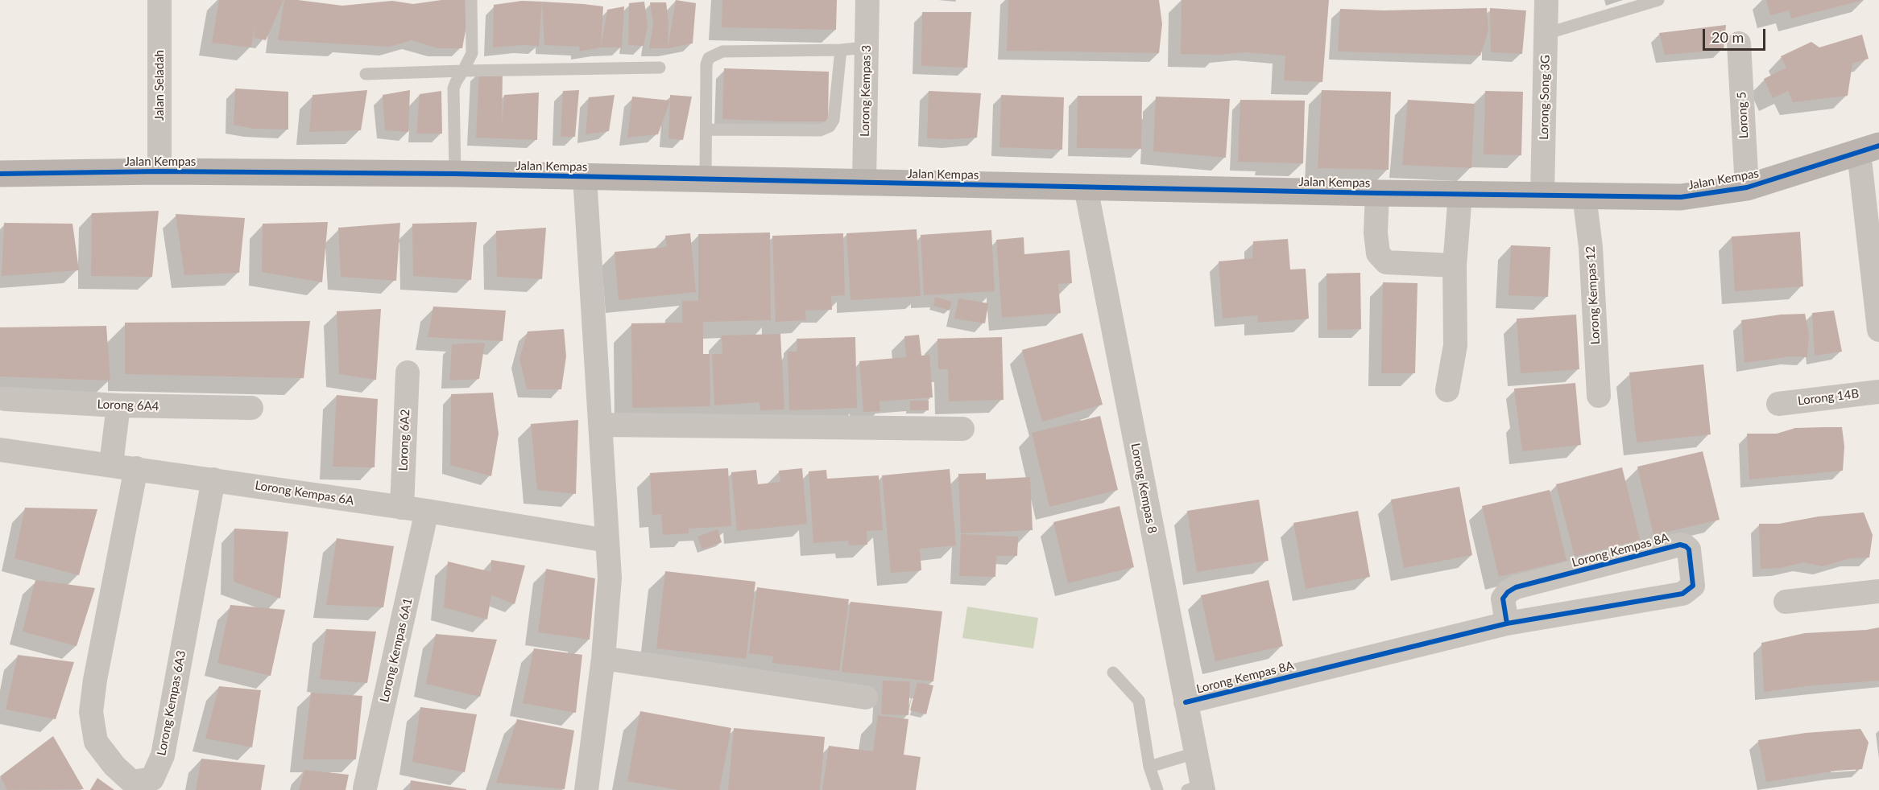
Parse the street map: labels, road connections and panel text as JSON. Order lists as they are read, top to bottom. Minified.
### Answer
{"streets":{"street":["Jalan Seladah","Lorong Kempas 3","Lorong Song 3G","Lorong 5","Jalan Kempas","Lorong Kempas 12","Lorong 14B","Lorong 6A4","Lorong 6A2","Lorong Kempas 8","Lorong Kempas 6A","Lorong Kempas 8A","Lorong Kempas 6A1","Lorong Kempas 6A3"]},"crossings":[["Jalan Seladah","Jalan Kempas"],["Lorong Kempas 3","Jalan Kempas"],["Lorong Song 3G","Jalan Kempas"],["Lorong 5","Jalan Kempas"],["Jalan Kempas","Lorong Kempas 12"],["Jalan Kempas","Lorong Kempas 8"],["Lorong 6A2","Lorong Kempas 6A"],["Lorong Kempas 8","Lorong Kempas 8A"],["Lorong Kempas 6A","Lorong Kempas 6A1"],["Lorong Kempas 6A","Lorong Kempas 6A3"]],"scale_bar":"20 m"}
